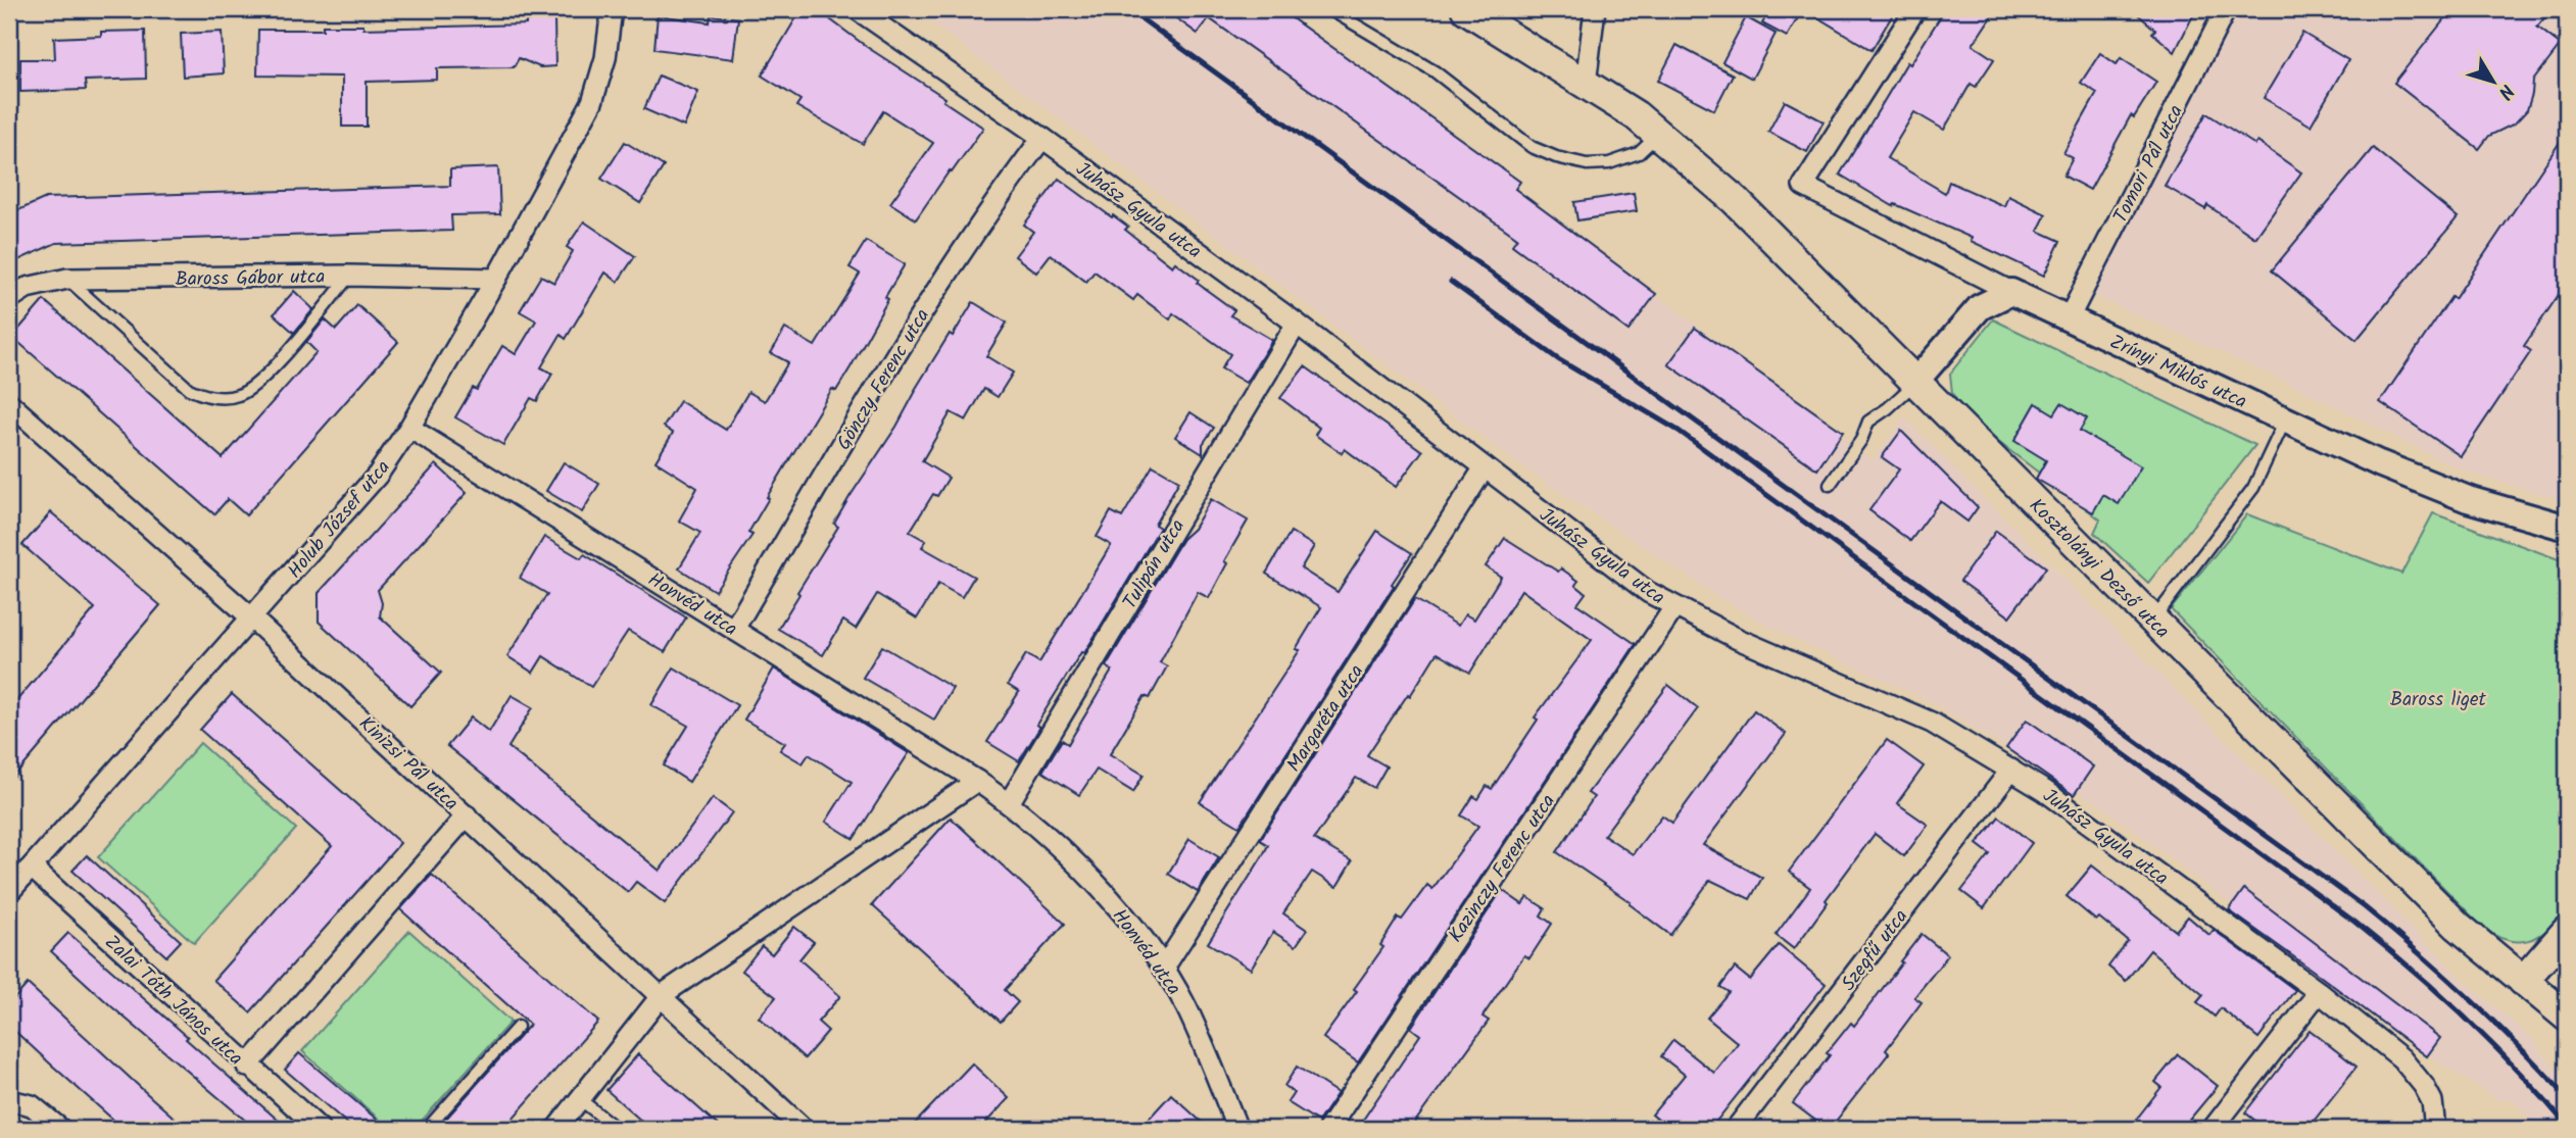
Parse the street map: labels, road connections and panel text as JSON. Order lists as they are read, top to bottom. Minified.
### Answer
{"streets":{"main road":["Kosztolányi Dezső utca"],"street":["Tomori Pál utca","Juhász Gyula utca","Baross Gábor utca","Zrínyi Miklós utca","Gönczy Ferenc utca","Holub József utca","Tulipán utca","Honvéd utca","Margaréta utca","Kinizsi Pál utca","Kazinczy Ferenc utca","Szegfű utca","Zalai Tóth János utca"]},"crossings":[["Tomori Pál utca","Zrínyi Miklós utca"],["Juhász Gyula utca","Gönczy Ferenc utca"],["Juhász Gyula utca","Tulipán utca"],["Juhász Gyula utca","Margaréta utca"],["Juhász Gyula utca","Kazinczy Ferenc utca"],["Juhász Gyula utca","Szegfű utca"],["Baross Gábor utca","Holub József utca"],["Gönczy Ferenc utca","Honvéd utca"],["Holub József utca","Honvéd utca"],["Holub József utca","Kinizsi Pál utca"],["Holub József utca","Zalai Tóth János utca"],["Tulipán utca","Honvéd utca"],["Honvéd utca","Margaréta utca"]],"parks":["Baross liget"],"north":"bottom right"}
